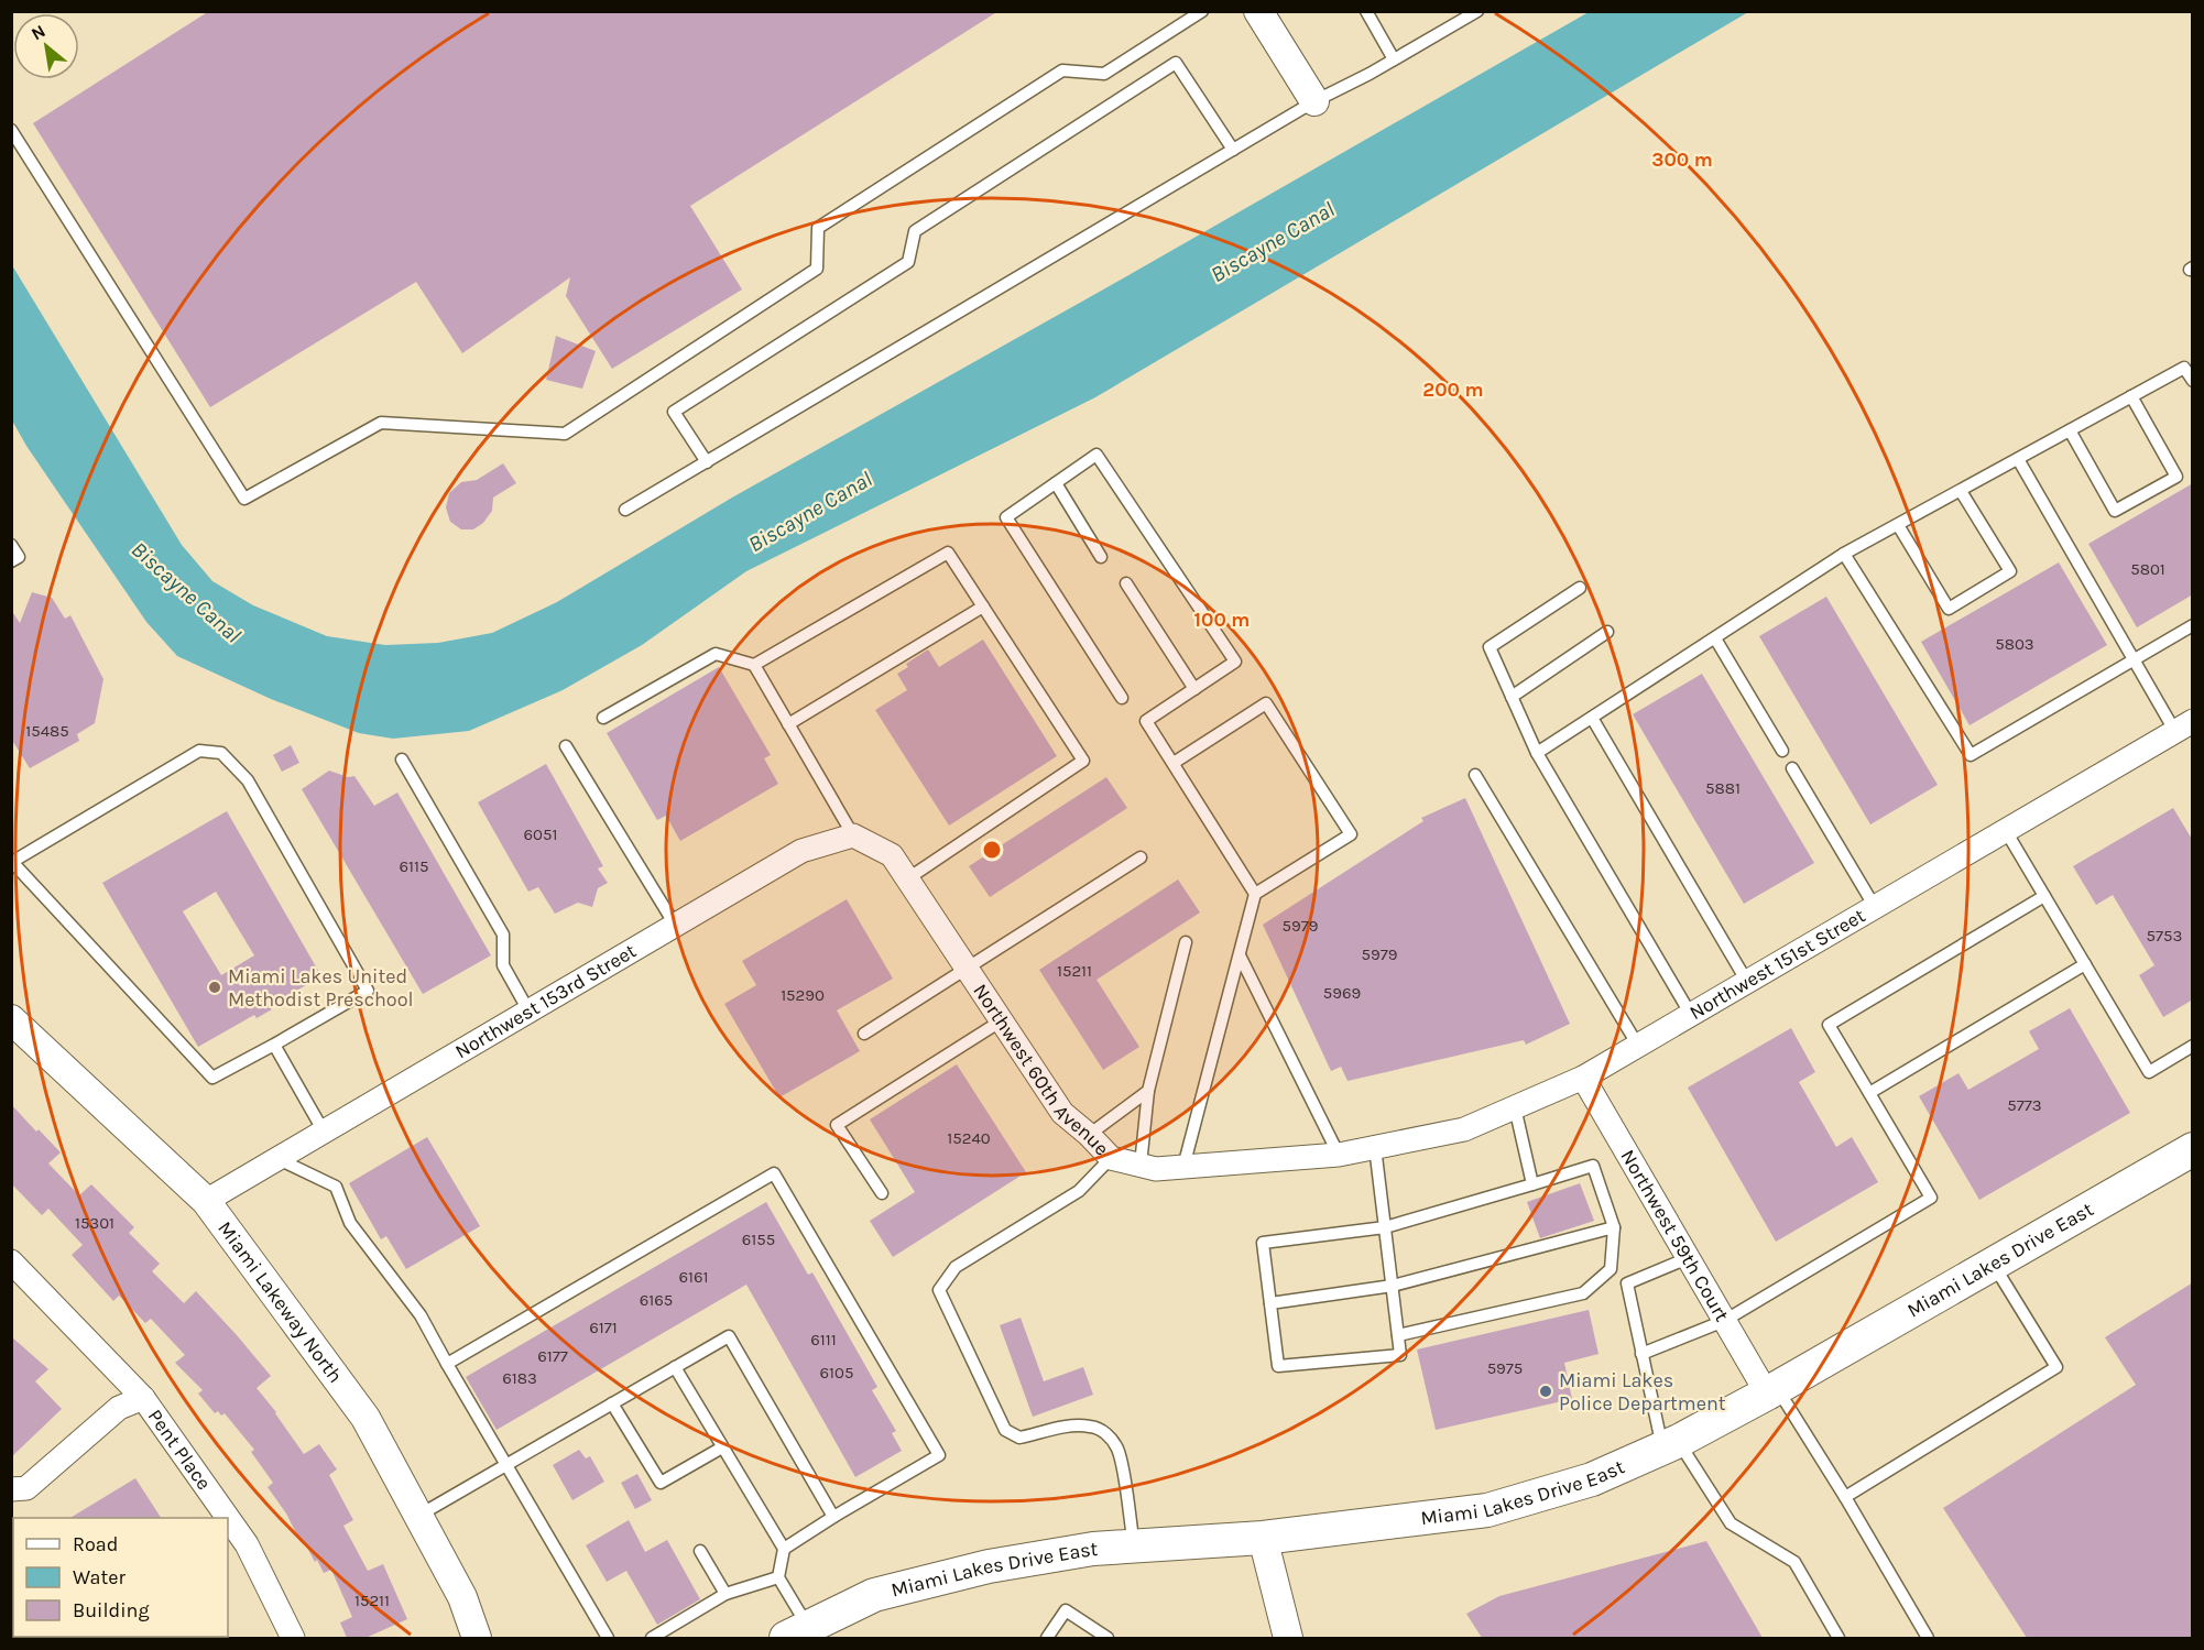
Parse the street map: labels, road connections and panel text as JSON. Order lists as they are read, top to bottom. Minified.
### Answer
{"streets":{"main road":["Miami Lakes Drive East"],"street":["Northwest 151st Street","Northwest 153rd Street","Northwest 60th Avenue","Northwest 59th Court","Miami Lakeway North","Pent Place"]},"crossings":[["Northwest 151st Street","Northwest 60th Avenue"],["Northwest 151st Street","Northwest 59th Court"],["Northwest 153rd Street","Northwest 60th Avenue"],["Northwest 153rd Street","Miami Lakeway North"],["Northwest 59th Court","Miami Lakes Drive East"]],"water":["Biscayne Canal"],"places":["Miami Lakes United Methodist Preschool","Miami Lakes Police Department"],"house_numbers":["5801","5803","15485","5881","6051","6115","5979","5753","5979","15211","5969","15290","5773","15240","15301","6155","6161","6165","6171","6111","6177","5975","6105","6183","15211"],"legend":["Road","Water","Building"],"north":"top left","rings":["300 m","200 m","100 m"]}
